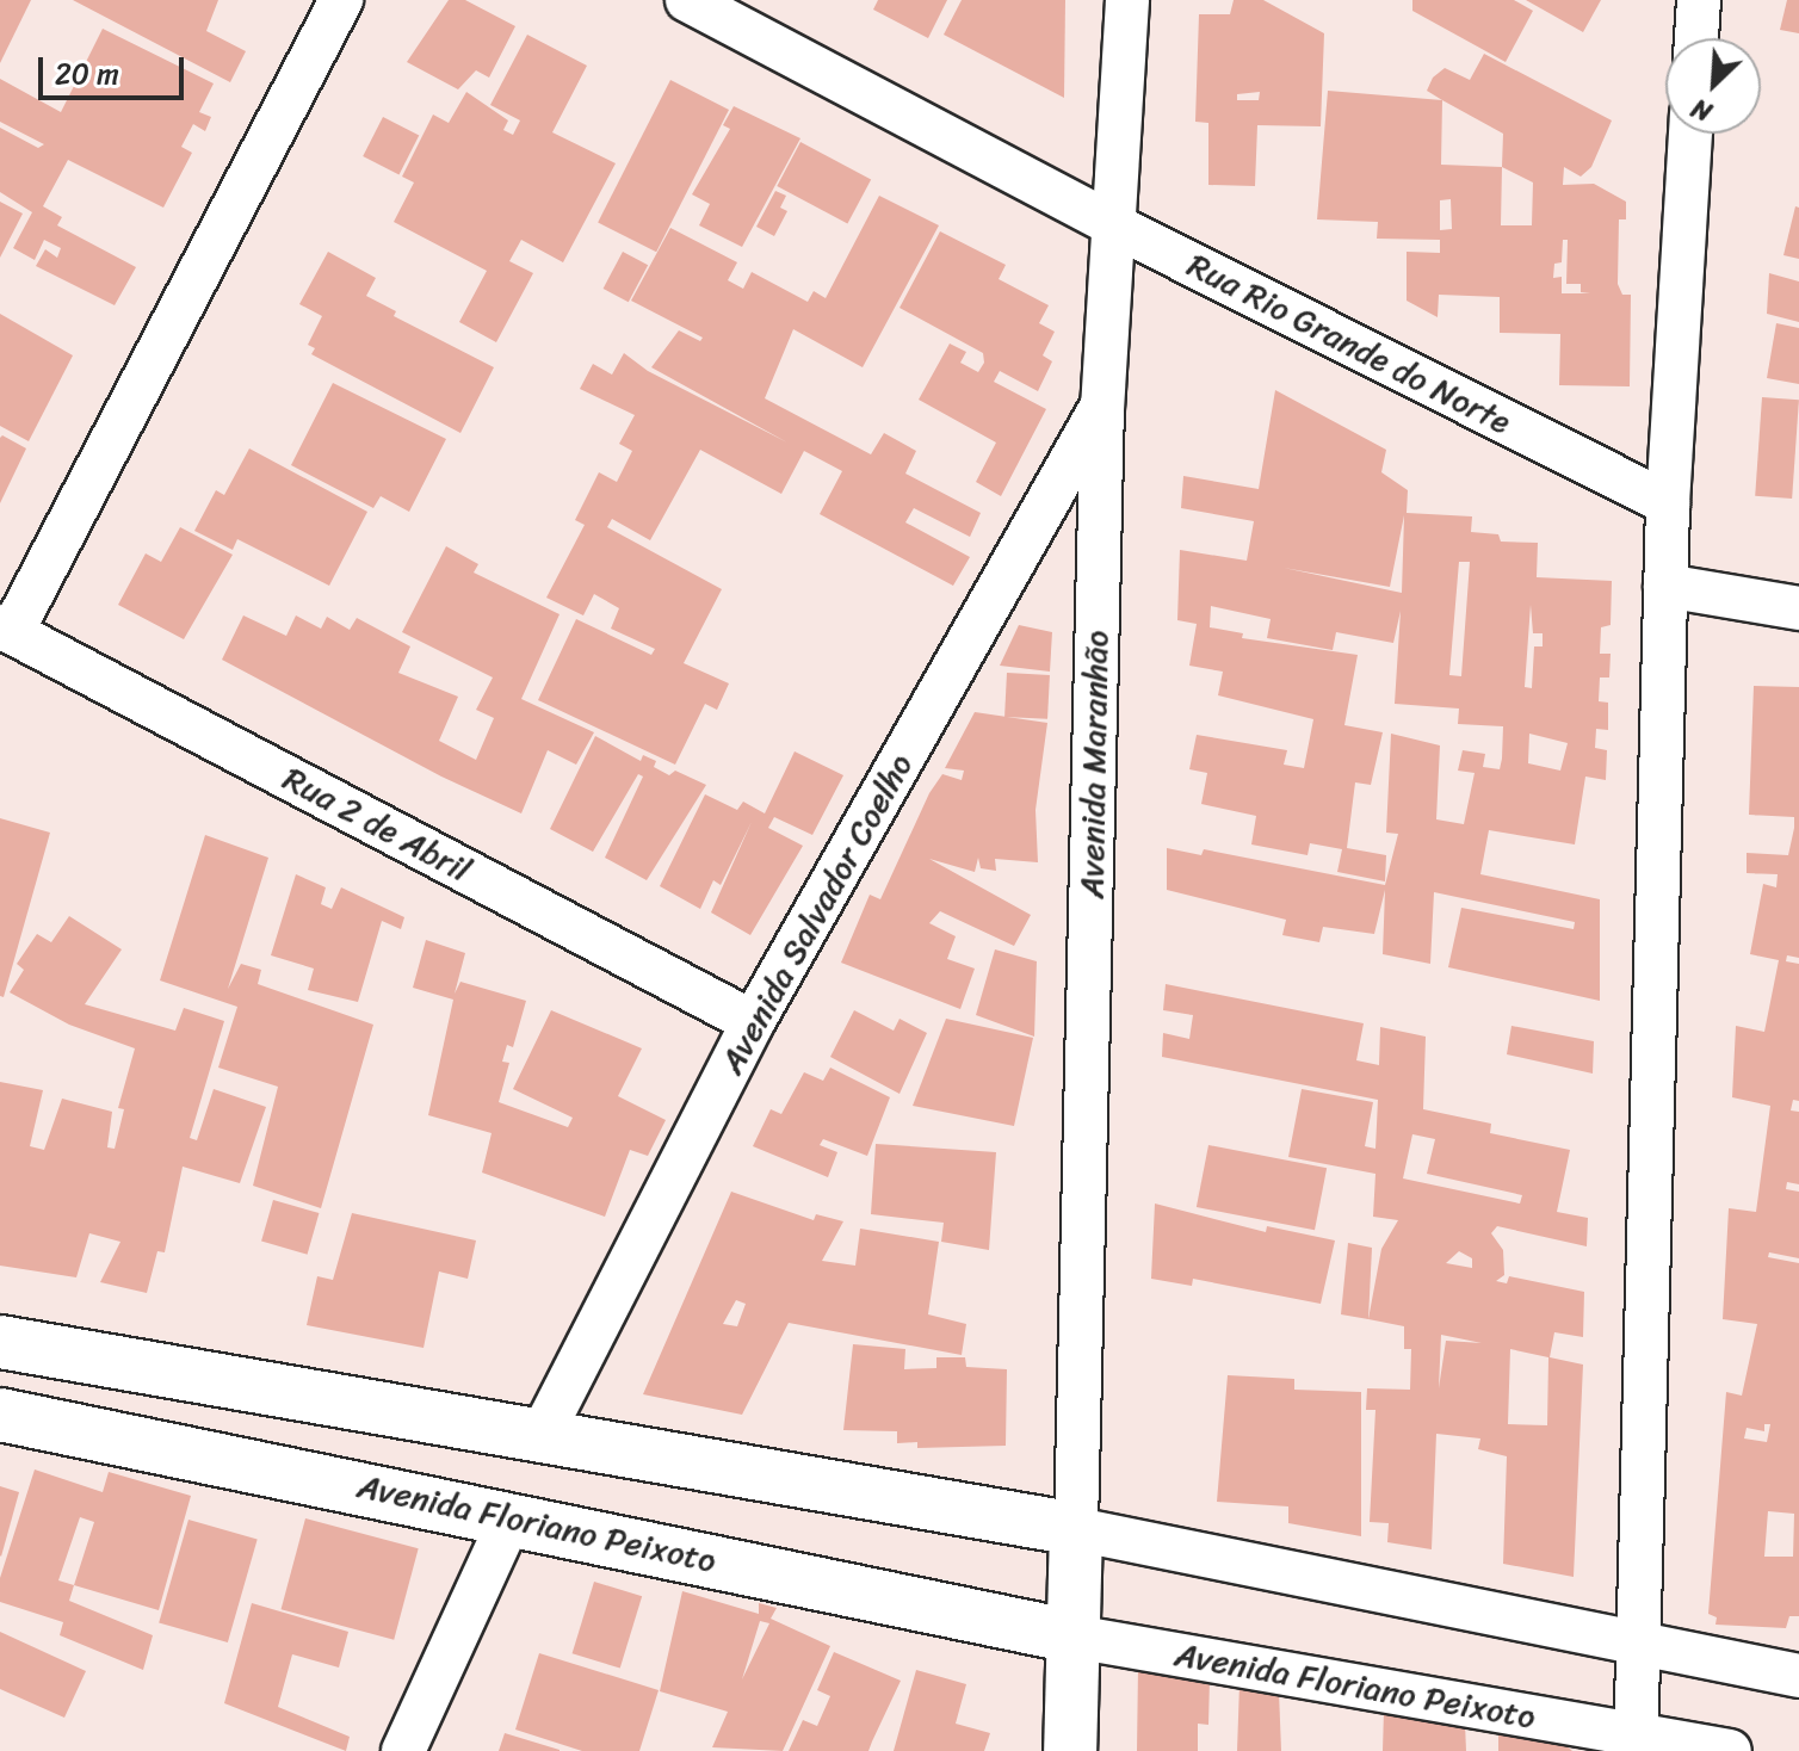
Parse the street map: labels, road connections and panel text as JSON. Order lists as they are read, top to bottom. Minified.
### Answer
{"streets":{"street":["Rua Rio Grande do Norte","Avenida Maranhão","Rua 2 de Abril","Avenida Salvador Coelho","Avenida Floriano Peixoto"]},"crossings":[["Rua Rio Grande do Norte","Avenida Maranhão"],["Avenida Maranhão","Avenida Salvador Coelho"],["Rua 2 de Abril","Avenida Salvador Coelho"]],"scale_bar":"20 m","north":"bottom left"}
